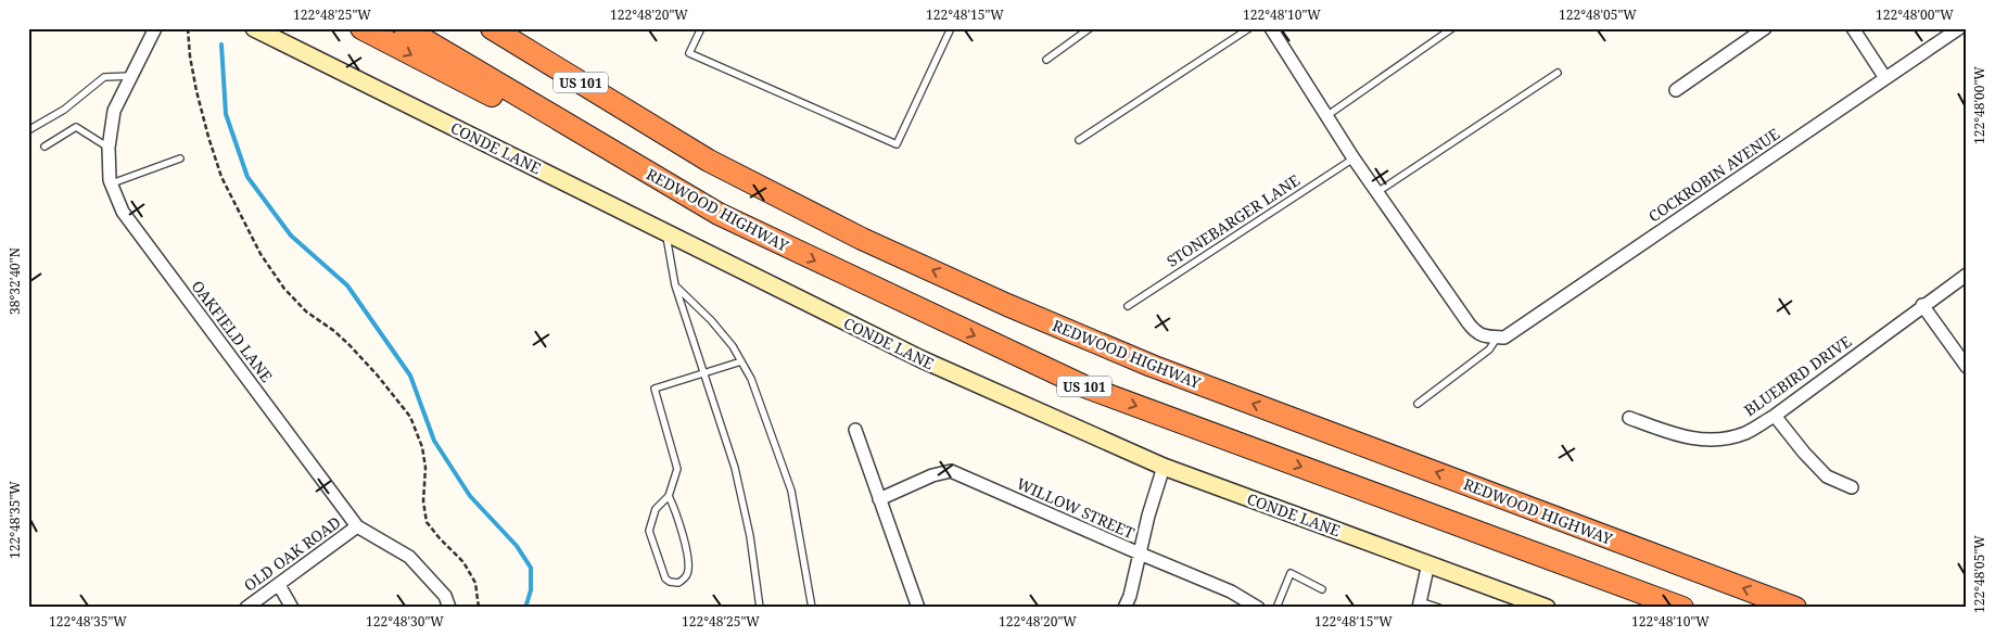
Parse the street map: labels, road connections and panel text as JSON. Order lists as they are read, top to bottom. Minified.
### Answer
{"streets":{"highway":["US 101","REDWOOD HIGHWAY"],"street":["CONDE LANE","COCKROBIN AVENUE","OAKFIELD LANE","BLUEBIRD DRIVE","WILLOW STREET","OLD OAK ROAD"],"lane":["STONEBARGER LANE"]},"crossings":[["OAKFIELD LANE","OLD OAK ROAD"]],"coordinates":["122°48'25\"W","122°48'20\"W","122°48'15\"W","122°48'10\"W","122°48'05\"W","122°48'00\"W","38°32'40\"N","122°48'35\"W","122°48'30\"W"]}
